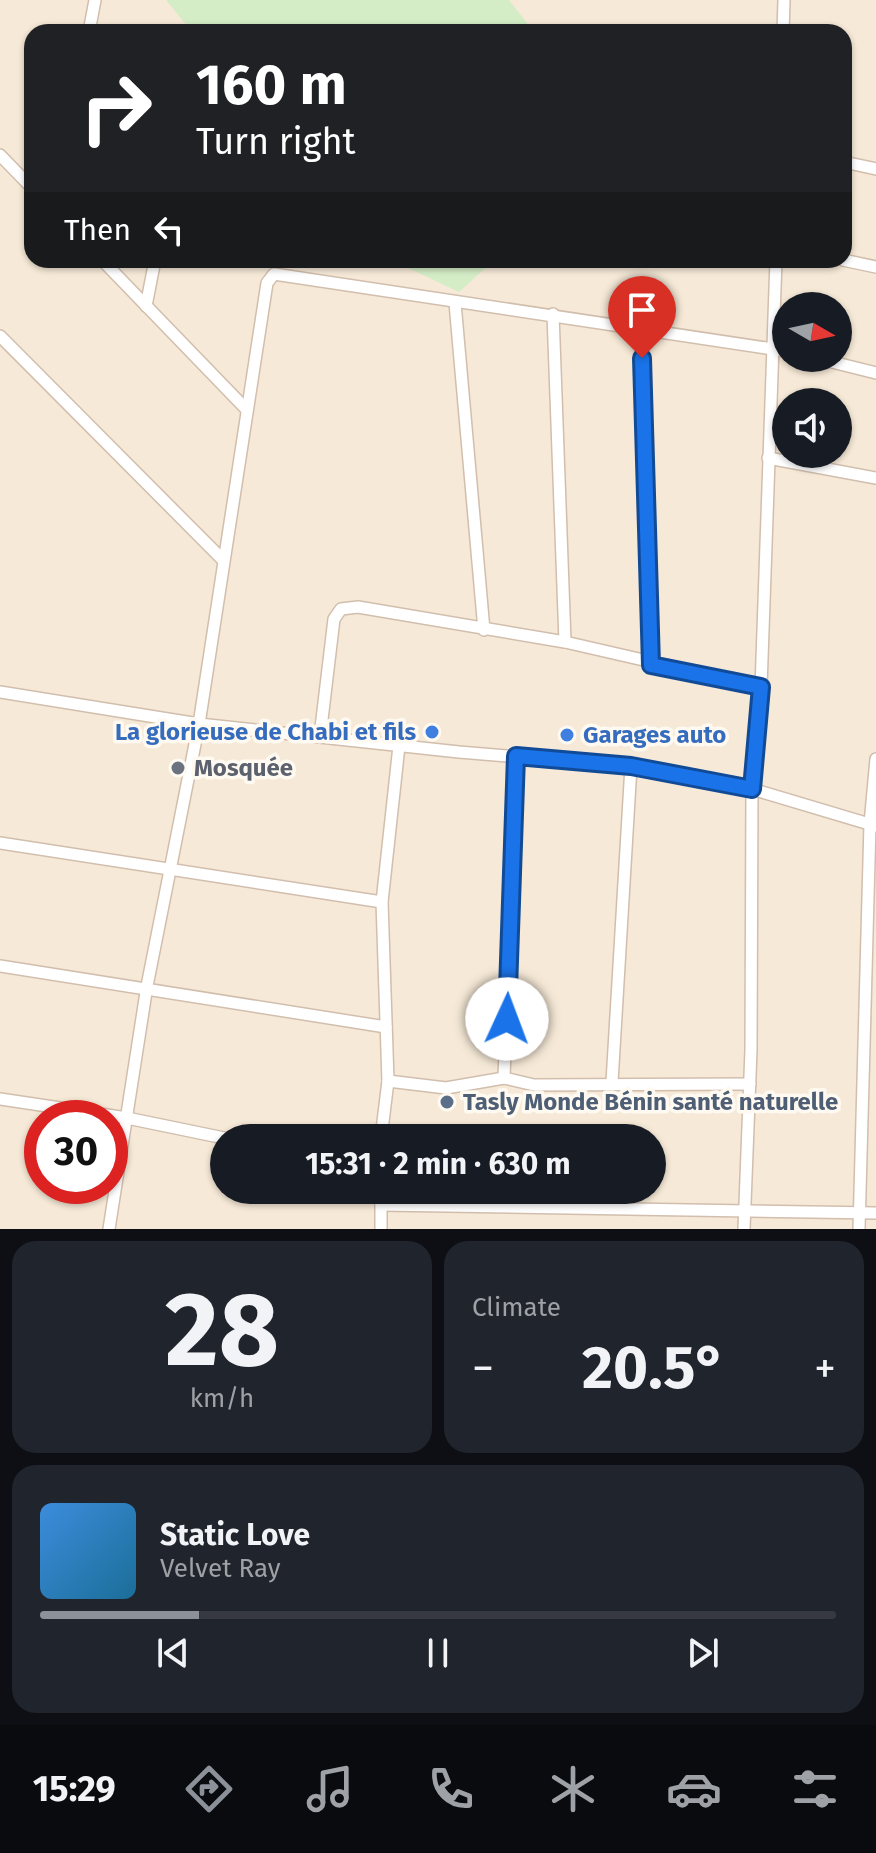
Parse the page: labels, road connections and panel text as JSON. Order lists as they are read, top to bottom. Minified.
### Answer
{"places":["La glorieuse de Chabi et fils","Garages auto","Mosquée","Tasly Monde Bénin santé naturelle"],"north":"right","page":{"turn":["160 m","Turn right"],"then":"Then","limit":"30","trip":"15:31 · 2 min · 630 m","tile":[["28","km/h"],"Climate"],"heat":["−","20.5°","+"],"song":["Static Love","Velvet Ray"],"tabs":"15:29"}}
